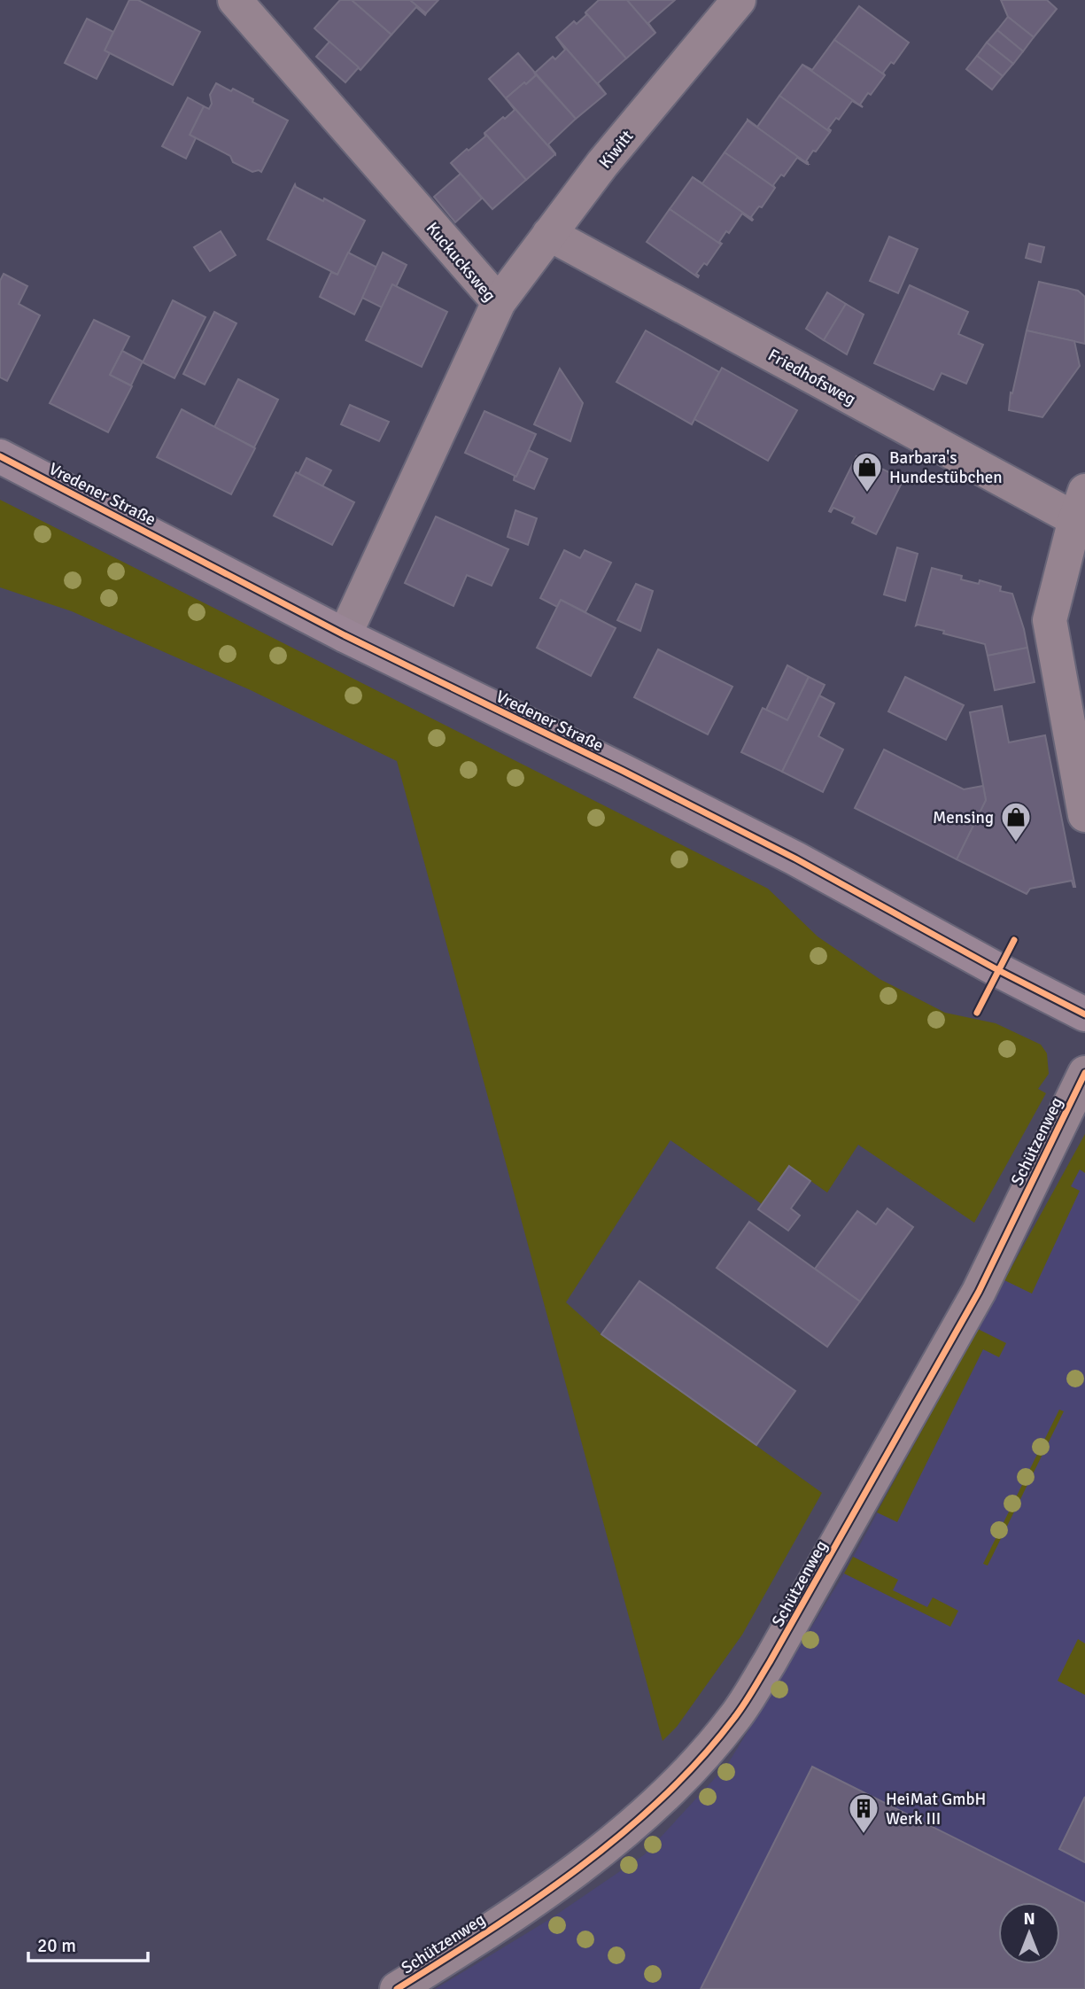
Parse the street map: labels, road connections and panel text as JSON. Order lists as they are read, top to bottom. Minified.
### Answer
{"streets":{"street":["Kiwitt","Kuckucksweg","Friedhofsweg","Vredener Straße","Schützenweg"]},"crossings":[["Kiwitt","Kuckucksweg"],["Kiwitt","Friedhofsweg"],["Kuckucksweg","Vredener Straße"]],"places":{"shop":["Barbara's Hundestübchen","Mensing"],"building":["HeiMat GmbH Werk III"]},"scale_bar":"20 m","north":"top"}
